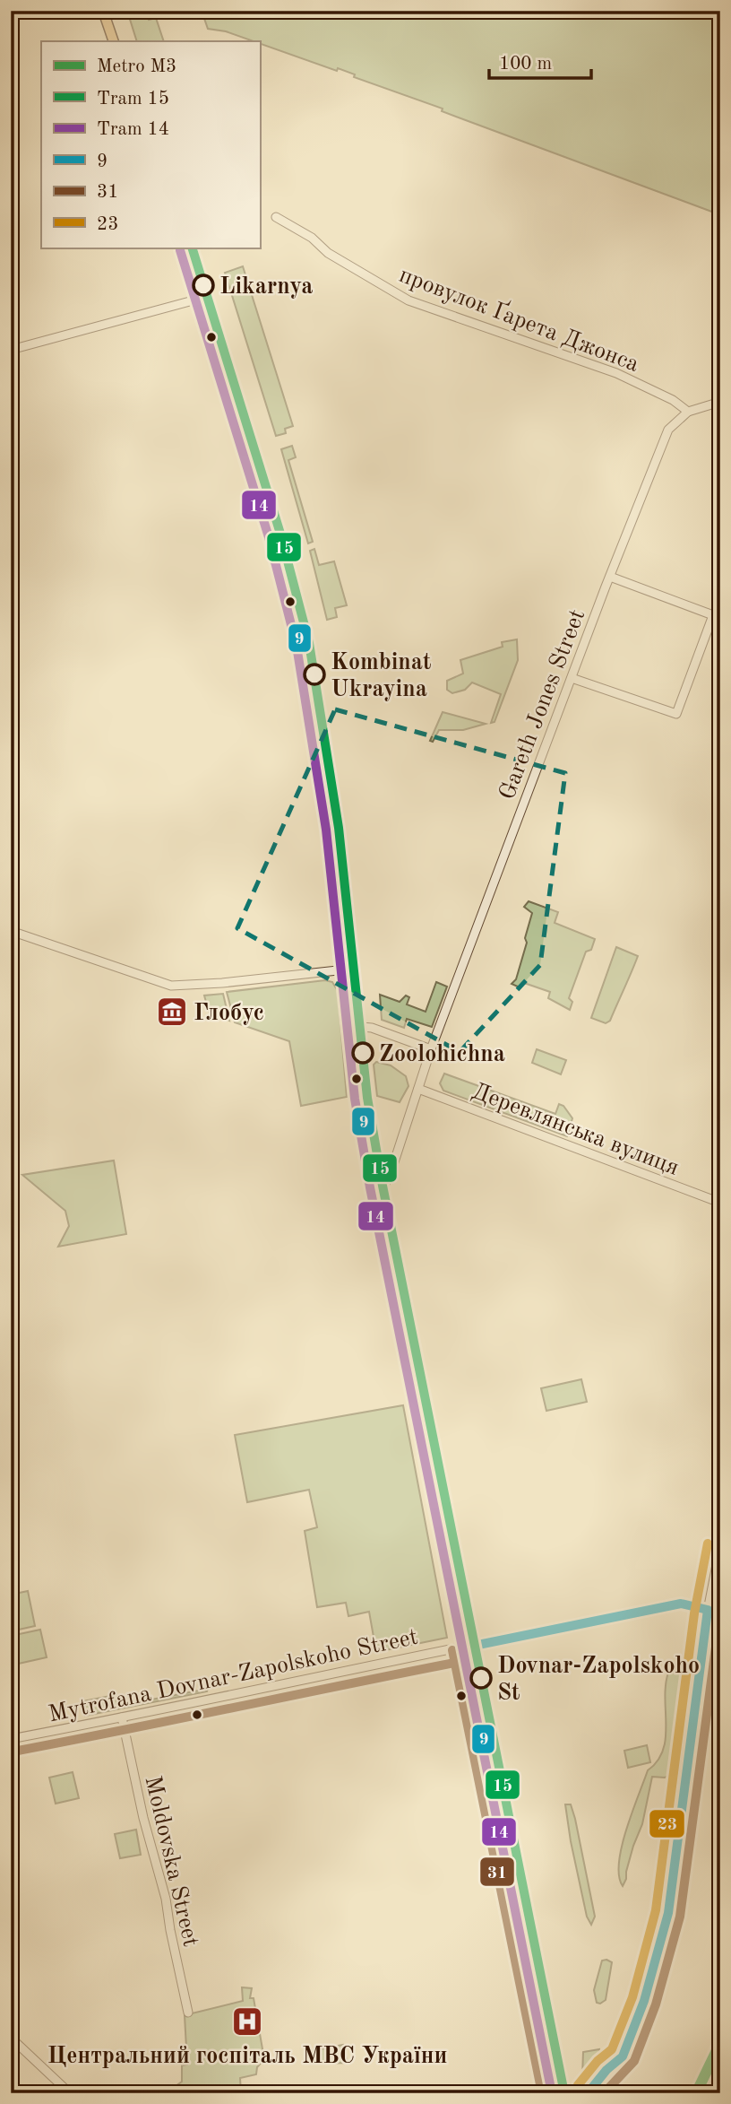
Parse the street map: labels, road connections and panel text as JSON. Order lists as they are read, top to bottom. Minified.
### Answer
{"streets":{"street":["провулок Ґарета Джонса","Gareth Jones Street","Деревлянська вулиця","Mytrofana Dovnar-Zapolskoho Street","Moldovska Street"]},"crossings":[["провулок Ґарета Джонса","Gareth Jones Street"],["Gareth Jones Street","Деревлянська вулиця"],["Mytrofana Dovnar-Zapolskoho Street","Moldovska Street"]],"places":{"other":["Likarnya","Kombinat Ukrayina","Zoolohichna","Dovnar-Zapolskoho St"],"museum":["Глобус"],"hospital":["Центральний госпіталь МВС України"]},"lines":["tram line 15","transit line 9","tram line 14","transit line 23","transit line 31","metro line M3"],"legend":["Metro M3","Tram 15","Tram 14","9","31","23"],"scale_bar":"100 m"}
